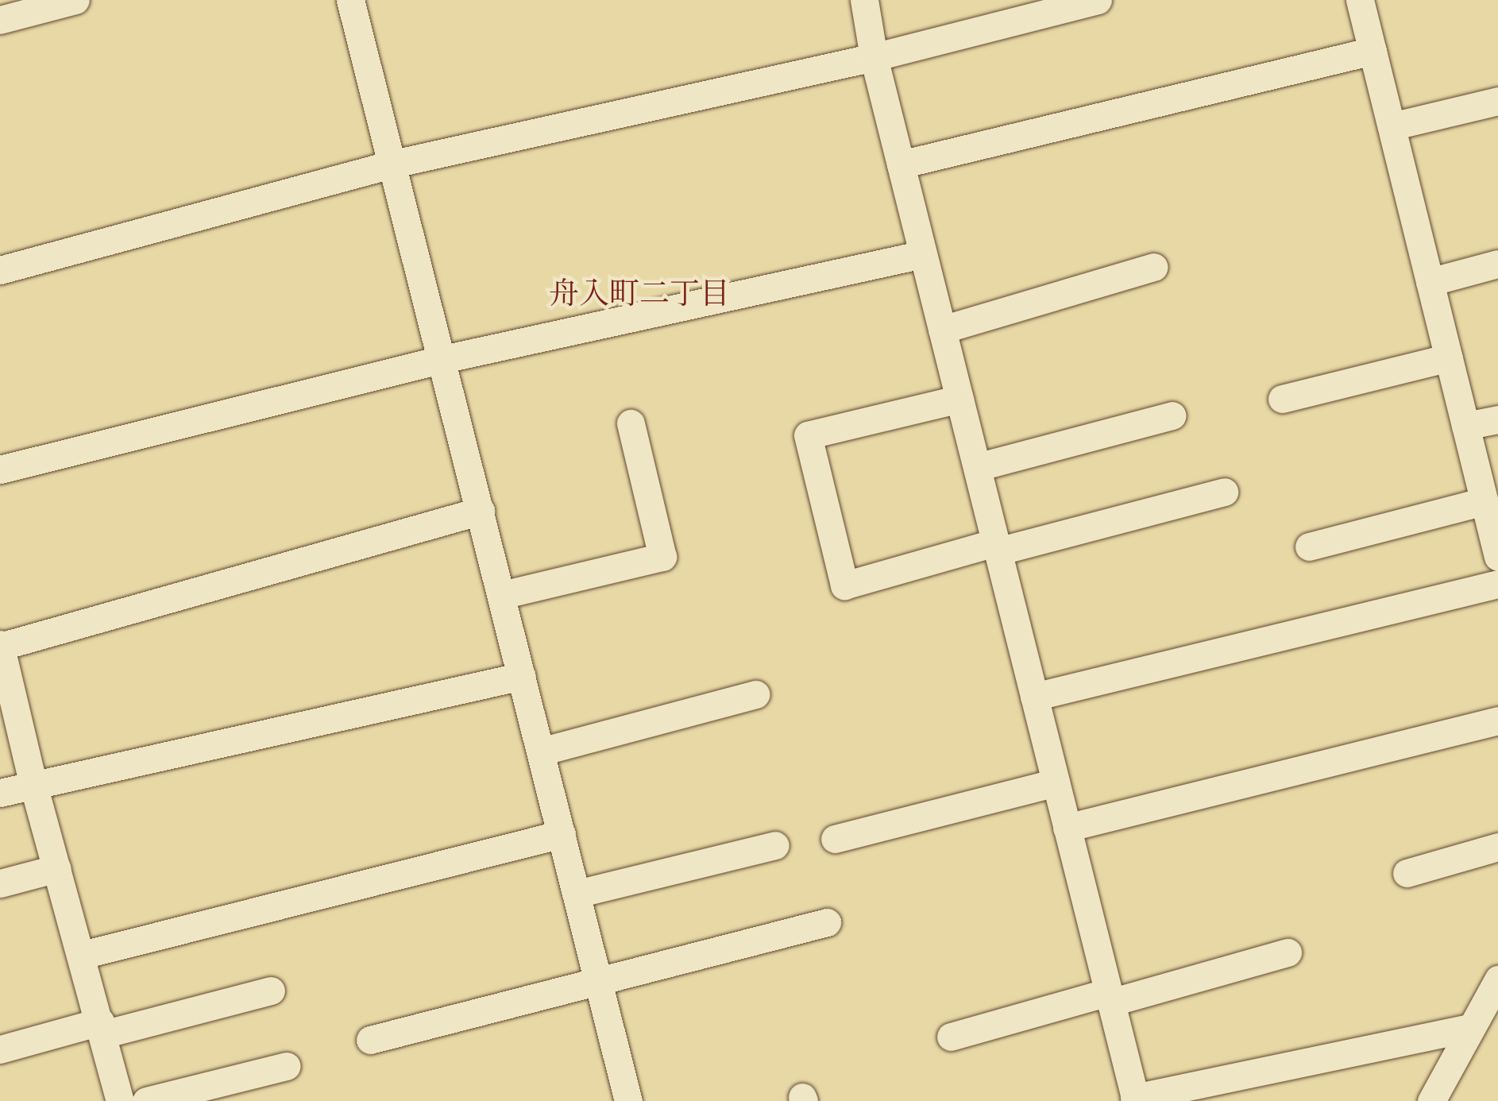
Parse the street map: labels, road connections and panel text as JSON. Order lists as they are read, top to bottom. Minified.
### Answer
{"districts":["舟入町二丁目"]}
